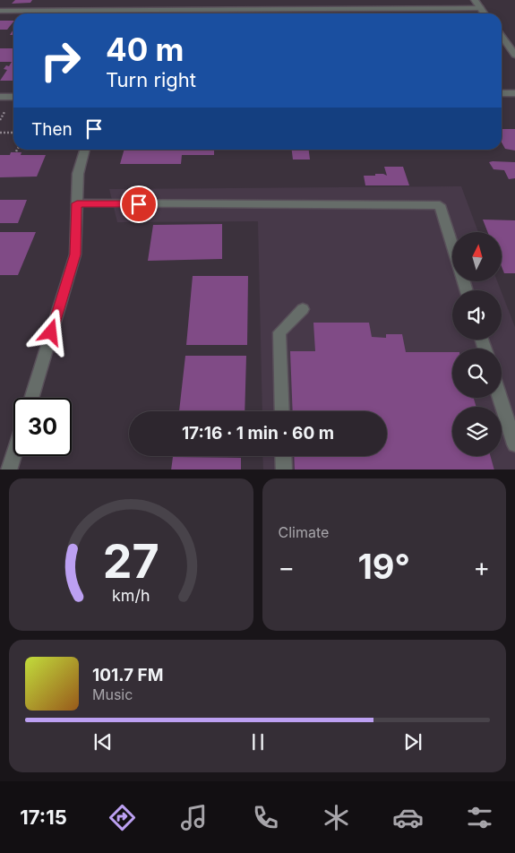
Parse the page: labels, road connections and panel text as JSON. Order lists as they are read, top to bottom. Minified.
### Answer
{"north":"top","page":{"turn":["40 m","Turn right"],"then":"Then","limit":"30","trip":"17:16 · 1 min · 60 m","tile":"Climate","heat":["−","19°","+"],"song":["101.7 FM","Music"],"tabs":"17:15","gauge":["27","km/h"]}}
